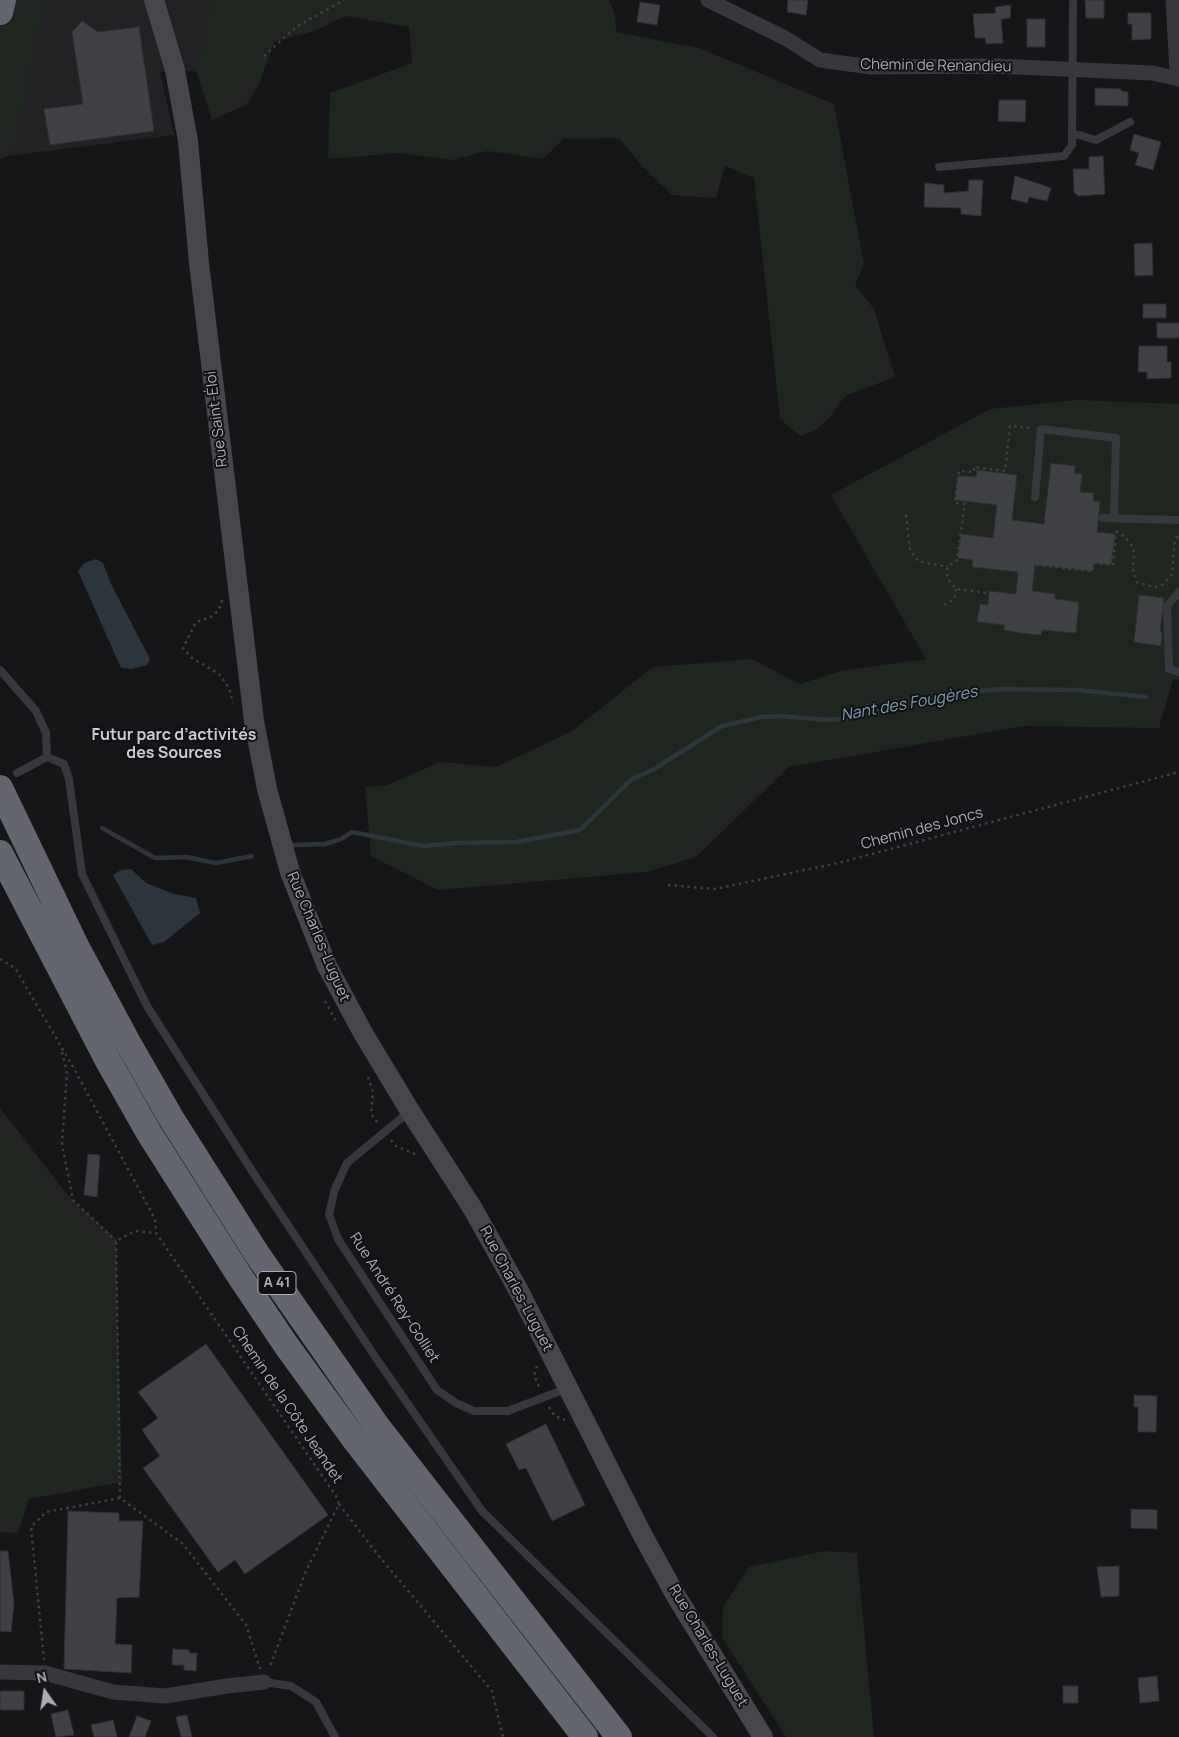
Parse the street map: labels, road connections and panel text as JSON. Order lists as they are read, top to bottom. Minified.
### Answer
{"streets":{"highway":["A 41"],"main road":["Rue Saint-Éloi","Rue Charles-Luguet"],"street":["Chemin de Renandieu"],"lane":["Rue André Rey-Golliet"],"path":["Chemin des Joncs","Chemin de la Côte Jeandet"]},"crossings":[["Rue Saint-Éloi","Rue Charles-Luguet"],["Rue Charles-Luguet","Rue André Rey-Golliet"]],"districts":["Futur parc d’activités des Sources"],"water":["Nant des Fougères"],"north":"top"}
